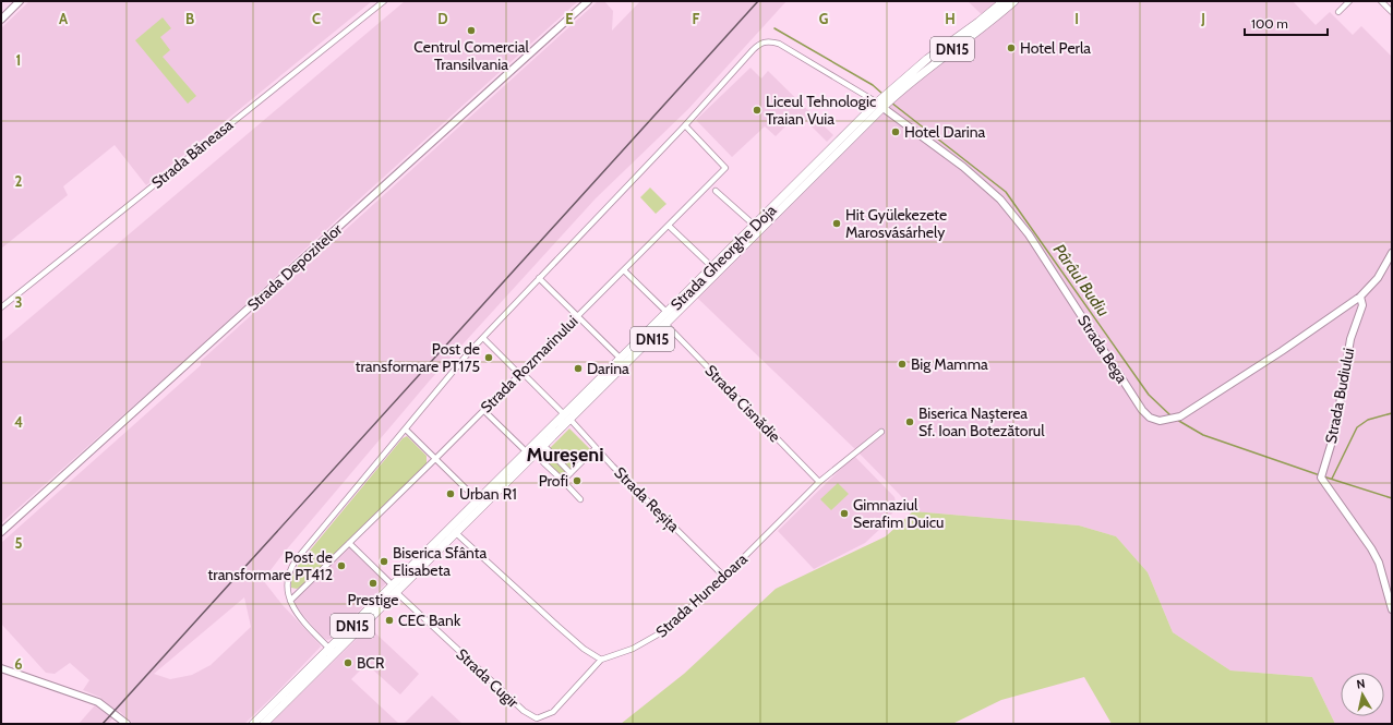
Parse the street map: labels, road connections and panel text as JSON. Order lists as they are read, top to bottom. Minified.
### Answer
{"streets":{"main road":["DN15","Strada Gheorghe Doja"],"street":["Strada Băneasa","Strada Depozitelor","Strada Bega","Strada Rozmarinului","Strada Budiului","Strada Cisnădie","Strada Reșița","Strada Hunedoara","Strada Cugir"]},"crossings":[["DN15","Strada Gheorghe Doja"],["DN15","Strada Bega"],["Strada Gheorghe Doja","Strada Bega"],["Strada Gheorghe Doja","Strada Cisnădie"],["Strada Gheorghe Doja","Strada Reșița"],["Strada Gheorghe Doja","Strada Cugir"],["Strada Bega","Strada Budiului"],["Strada Rozmarinului","Strada Reșița"],["Strada Rozmarinului","Strada Cugir"],["Strada Cisnădie","Strada Hunedoara"],["Strada Reșița","Strada Hunedoara"],["Strada Hunedoara","Strada Cugir"]],"districts":["Mureșeni"],"water":["Pârâul Budiu"],"places":["Centrul Comercial Transilvania","Hotel Perla","Liceul Tehnologic Traian Vuia","Hotel Darina","Hit Gyülekezete Marosvásárhely","Post de transformare PT175","Big Mamma","Darina","Biserica Nașterea Sf. Ioan Botezătorul","Profi","Urban R1","Gimnaziul Serafim Duicu","Biserica Sfânta Elisabeta","Post de transformare PT412","Prestige","CEC Bank","BCR"],"scale_bar":"100 m","north":"top","grid":{"columns":["A","B","C","D","E","F","G","H","I","J"],"rows":["1","2","3","4","5","6"]}}
